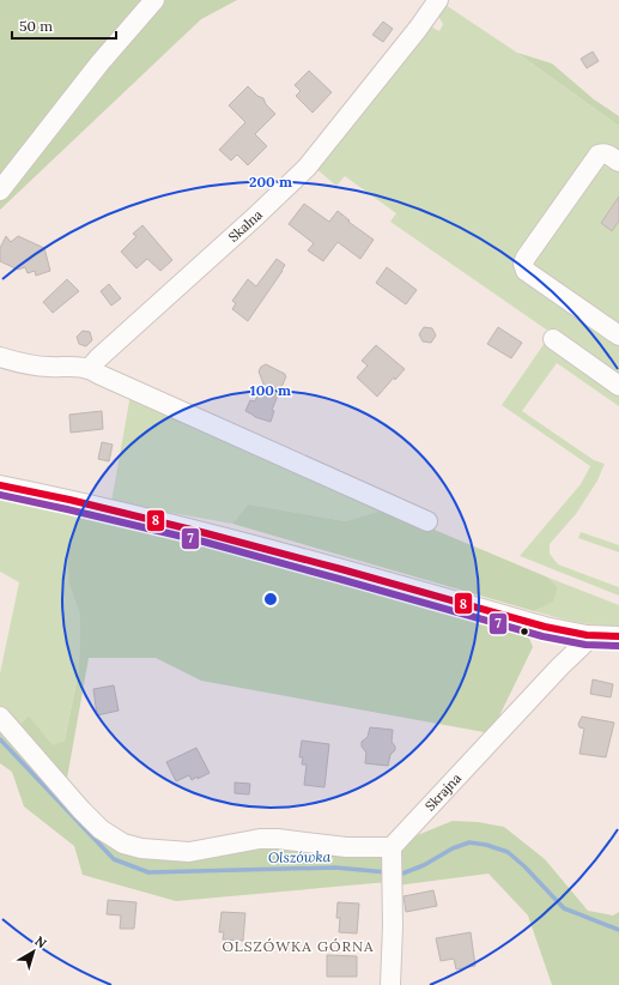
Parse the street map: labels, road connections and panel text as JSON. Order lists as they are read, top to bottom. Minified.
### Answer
{"streets":{"street":["Skalna","Skrajna"]},"districts":["OLSZÓWKA GÓRNA"],"water":["Olszówka"],"lines":["transit line 8","transit line 7"],"scale_bar":"50 m","north":"top right","rings":["200 m","100 m"]}
